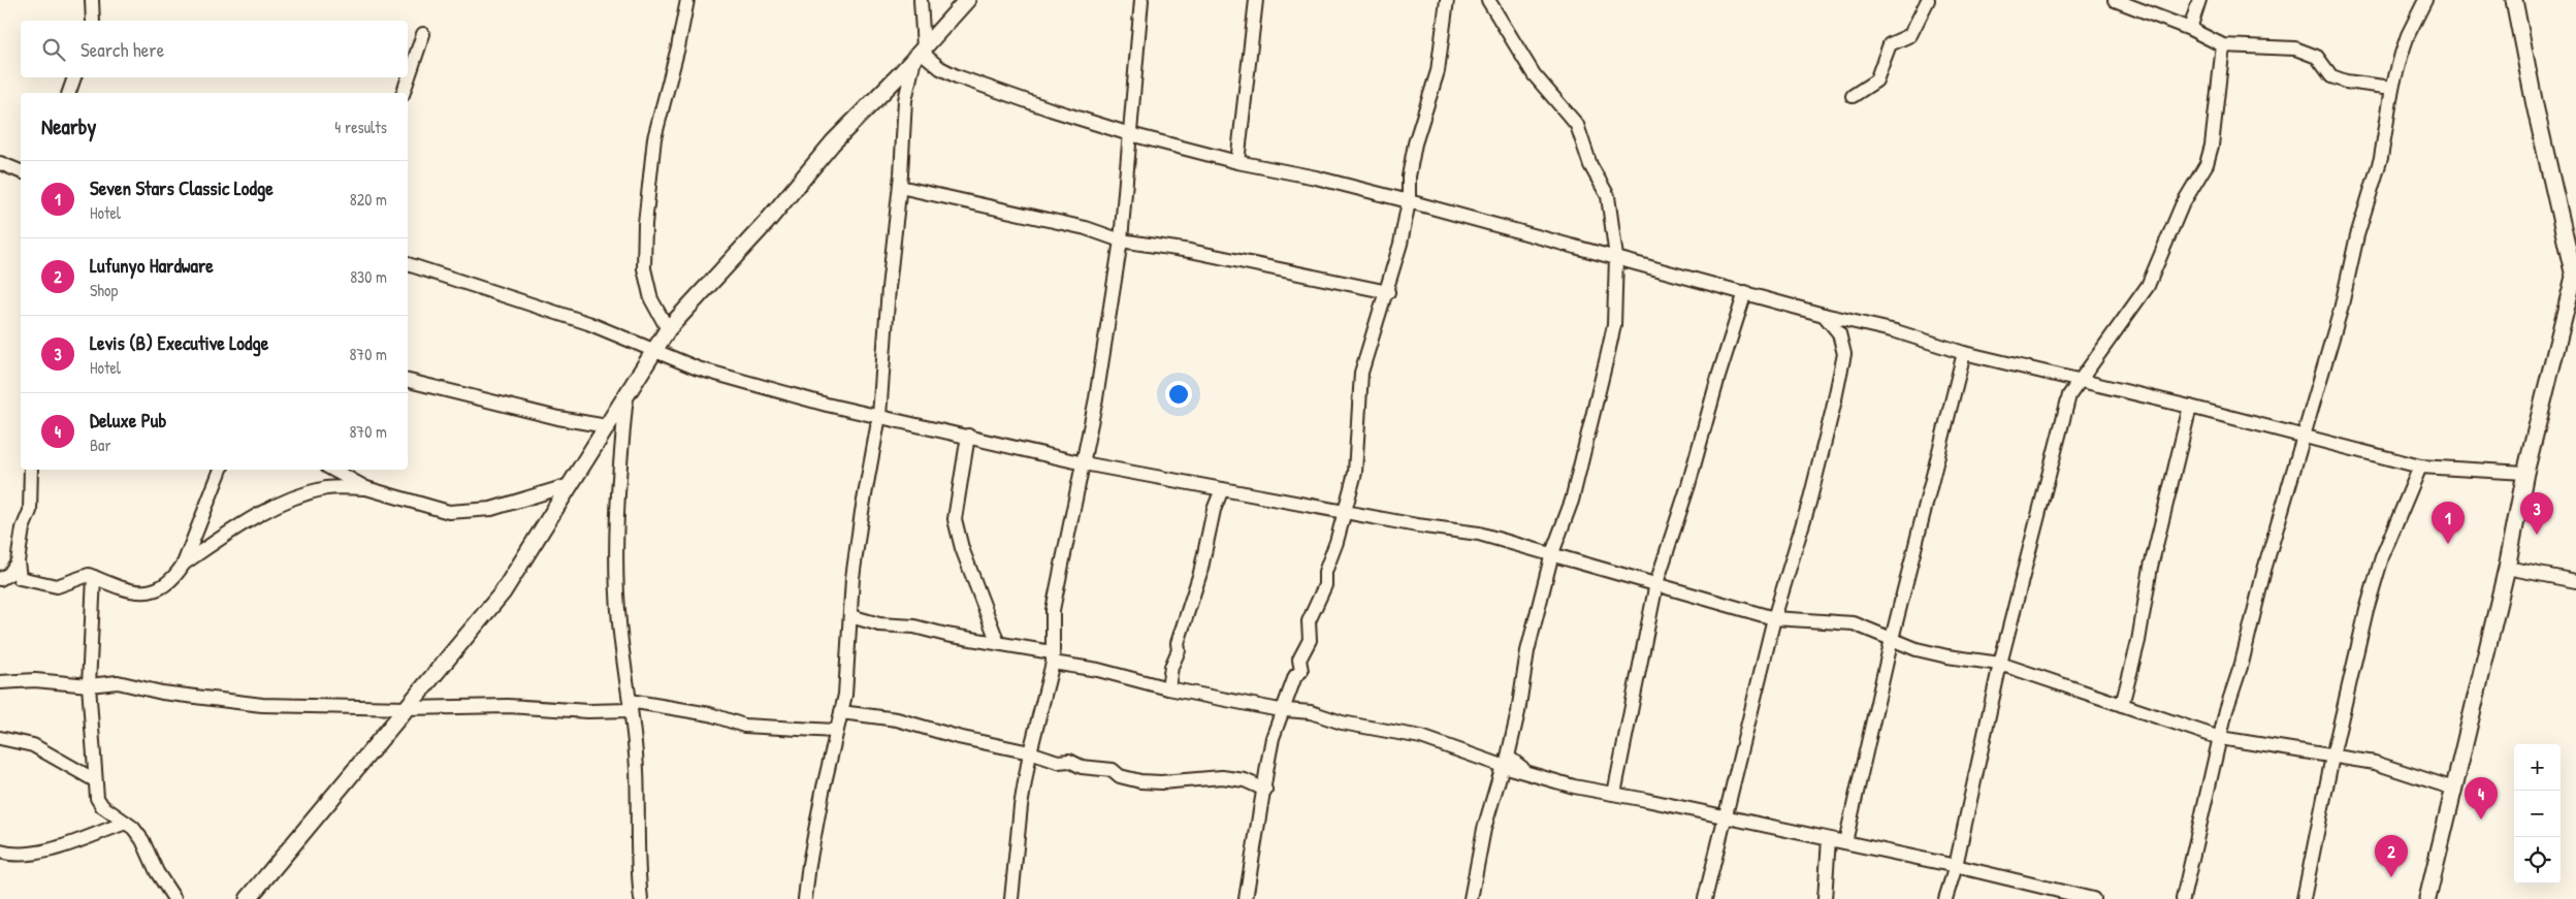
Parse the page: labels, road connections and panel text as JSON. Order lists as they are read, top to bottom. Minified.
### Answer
{"page":{"search":"Search here","heading":["Nearby","4 results"],"list":[{"mark":"1","name":"Seven Stars Classic Lodge","note":"Hotel","value":"820 m"},{"mark":"2","name":"Lufunyo Hardware","note":"Shop","value":"830 m"},{"mark":"3","name":"Levis (B) Executive Lodge","note":"Hotel","value":"870 m"},{"mark":"4","name":"Deluxe Pub","note":"Bar","value":"870 m"}],"pins":["3","1","4","2"],"map_buttons":["+","−"]}}
